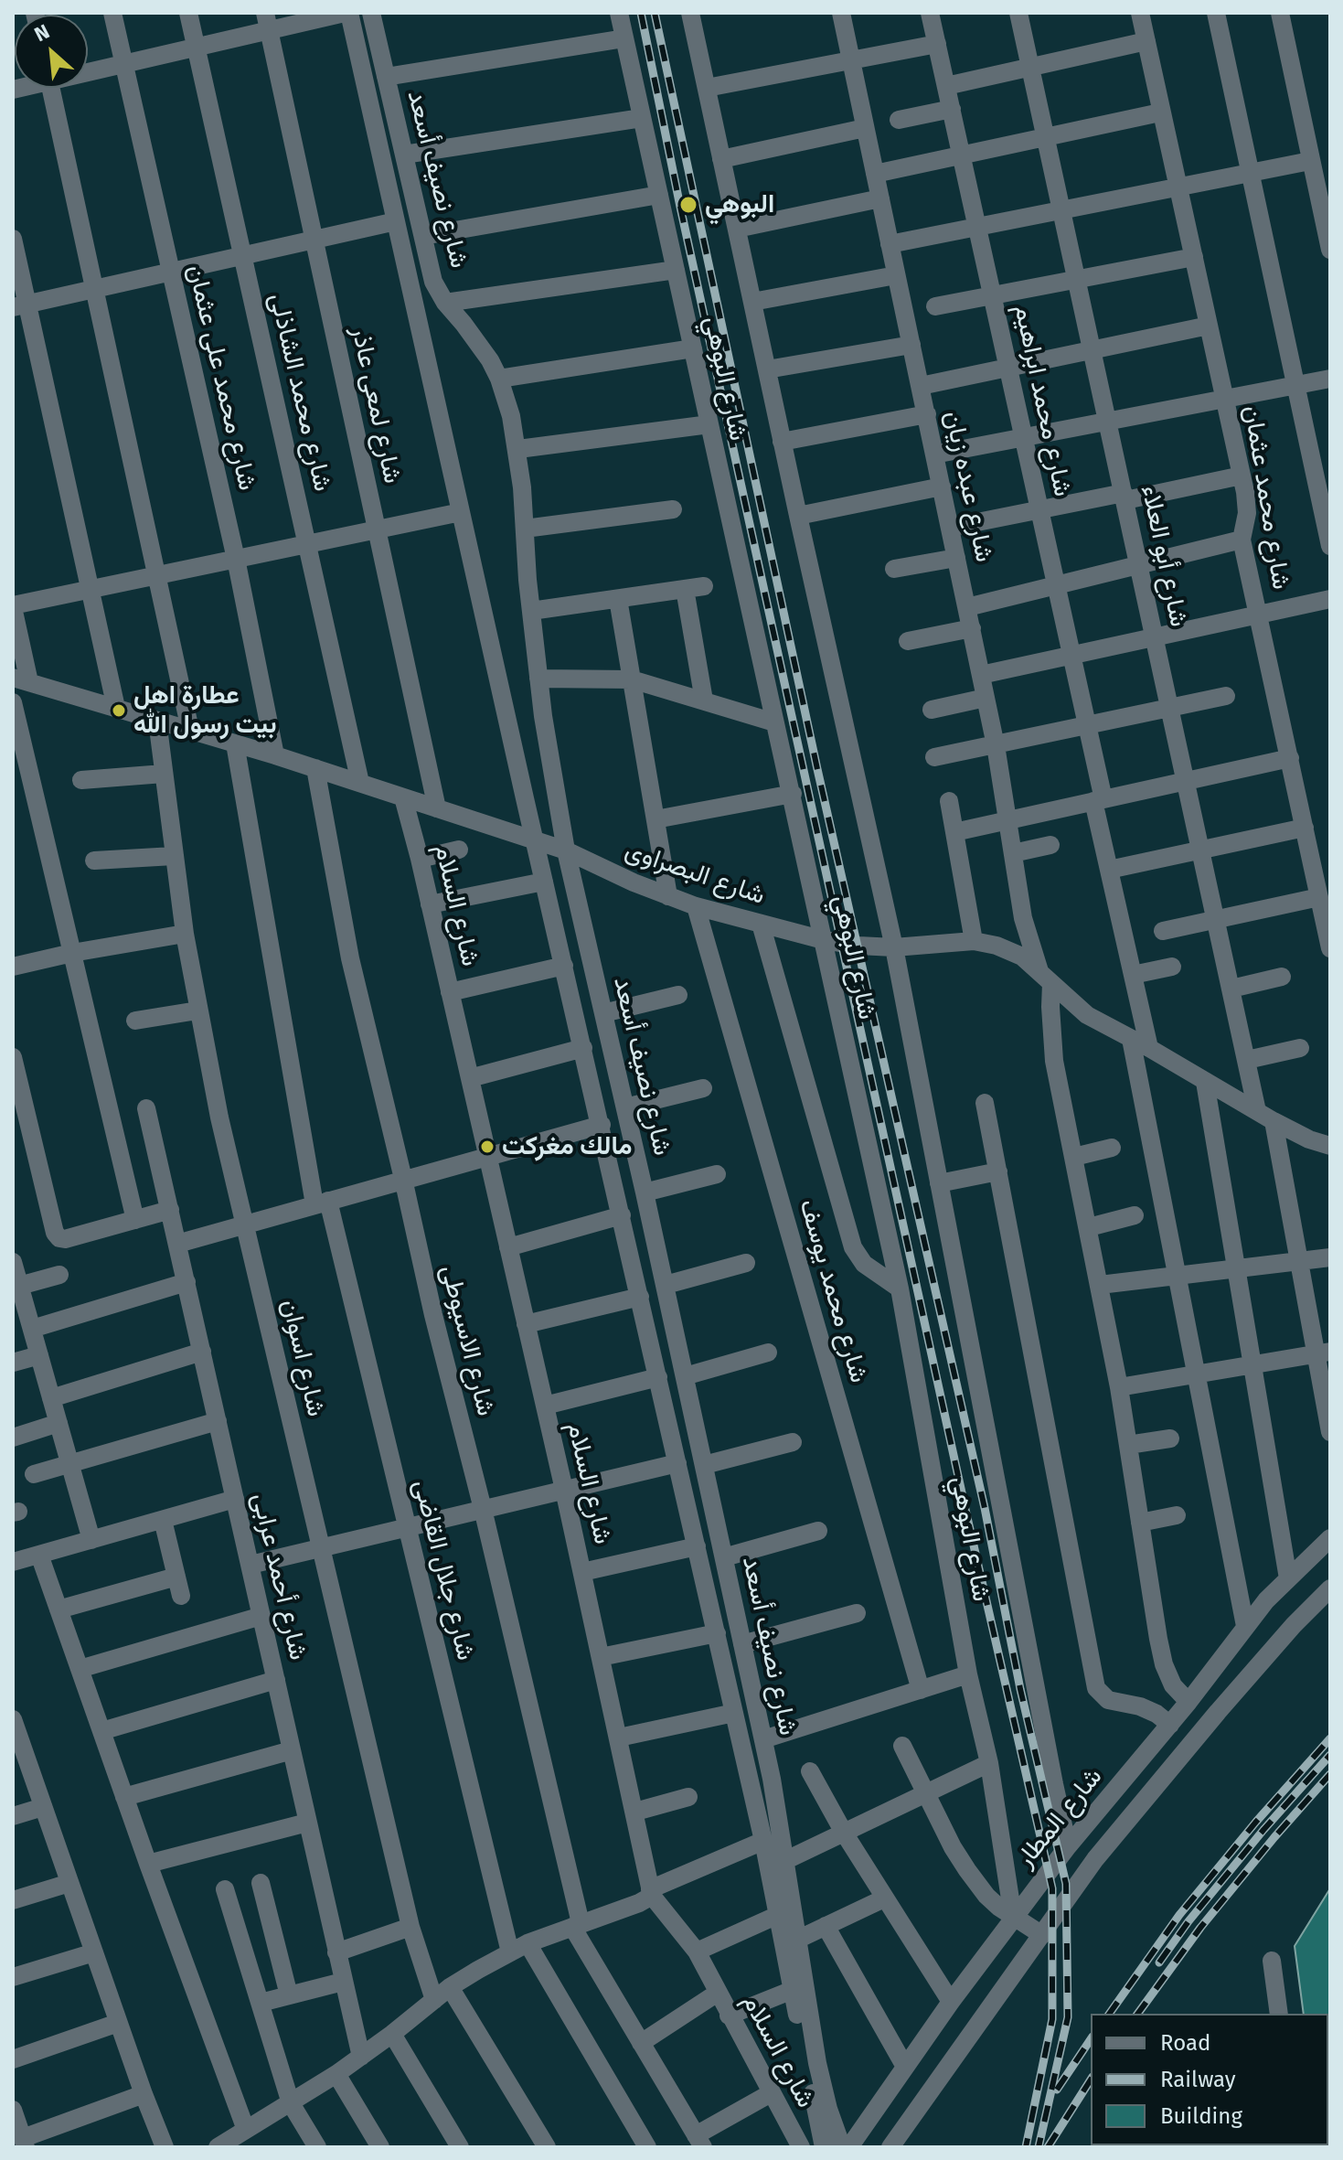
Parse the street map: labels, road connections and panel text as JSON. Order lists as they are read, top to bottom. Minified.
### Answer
{"streets":{"street":["شارع نصيف أسعد","شارع محمد على عثمان","شارع البوهي","شارع محمد الشاذلى","شارع محمد ابراهيم","شارع لمعى عاذر","شارع عبده زيان","شارع محمد عثمان","شارع أبو العلاء","شارع البصراوى","شارع السلام","شارع محمد يوسف","شارع الاسيوطى","شارع اسوان","شارع جلال القاضى","شارع أحمد عرابى","شارع المطار"]},"crossings":[["شارع نصيف أسعد","شارع البصراوى"],["شارع محمد على عثمان","شارع البصراوى"],["شارع البوهي","شارع البصراوى"],["شارع البوهي","شارع المطار"],["شارع محمد الشاذلى","شارع البصراوى"],["شارع محمد ابراهيم","شارع البصراوى"],["شارع لمعى عاذر","شارع البصراوى"],["شارع عبده زيان","شارع البصراوى"],["شارع أبو العلاء","شارع البصراوى"],["شارع البصراوى","شارع السلام"],["شارع البصراوى","شارع محمد يوسف"],["شارع البصراوى","شارع الاسيوطى"],["شارع البصراوى","شارع اسوان"],["شارع البصراوى","شارع جلال القاضى"]],"places":["البوهي","عطارة اهل بيت رسول الله","مالك مغركت"],"legend":["Road","Railway","Building"],"north":"top left"}
